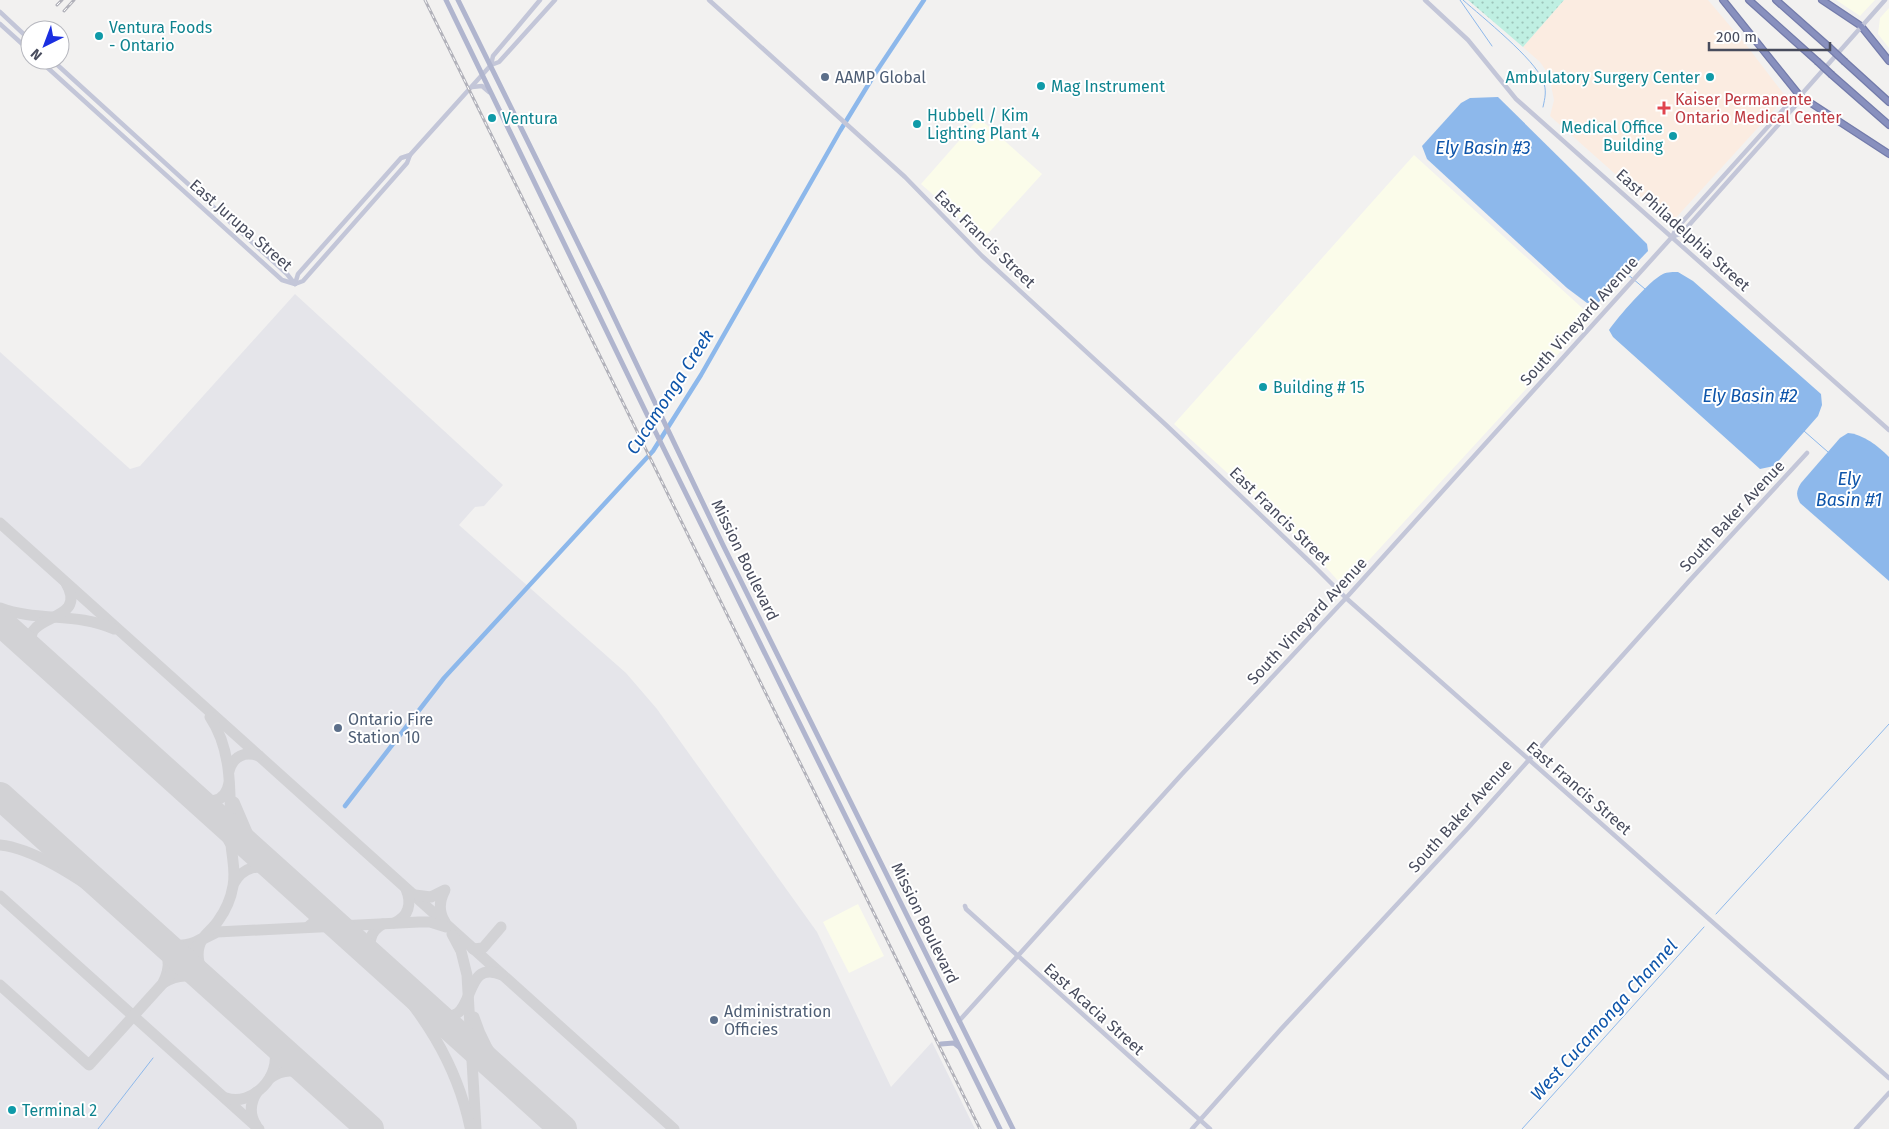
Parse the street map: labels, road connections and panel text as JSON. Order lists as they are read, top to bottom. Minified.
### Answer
{"streets":{"main road":["Mission Boulevard"],"street":["East Jurupa Street","East Philadelphia Street","East Francis Street","South Vineyard Avenue","South Baker Avenue","East Acacia Street"]},"crossings":[["East Philadelphia Street","South Vineyard Avenue"],["East Francis Street","South Vineyard Avenue"],["East Francis Street","South Baker Avenue"],["South Vineyard Avenue","Mission Boulevard"],["South Vineyard Avenue","East Acacia Street"],["South Baker Avenue","East Acacia Street"]],"water":["Ely Basin #3","Cucamonga Creek","Ely Basin #2","Ely Basin #1","West Cucamonga Channel"],"places":{"other":["Ventura Foods - Ontario","AAMP Global","Ambulatory Surgery Center","Mag Instrument","Ventura","Hubbell / Kim Lighting Plant 4","Medical Office Building","Building # 15","Ontario Fire Station 10","Administration Officies","Terminal 2"],"health":["Kaiser Permanente Ontario Medical Center"]},"scale_bar":"200 m","north":"bottom left"}
